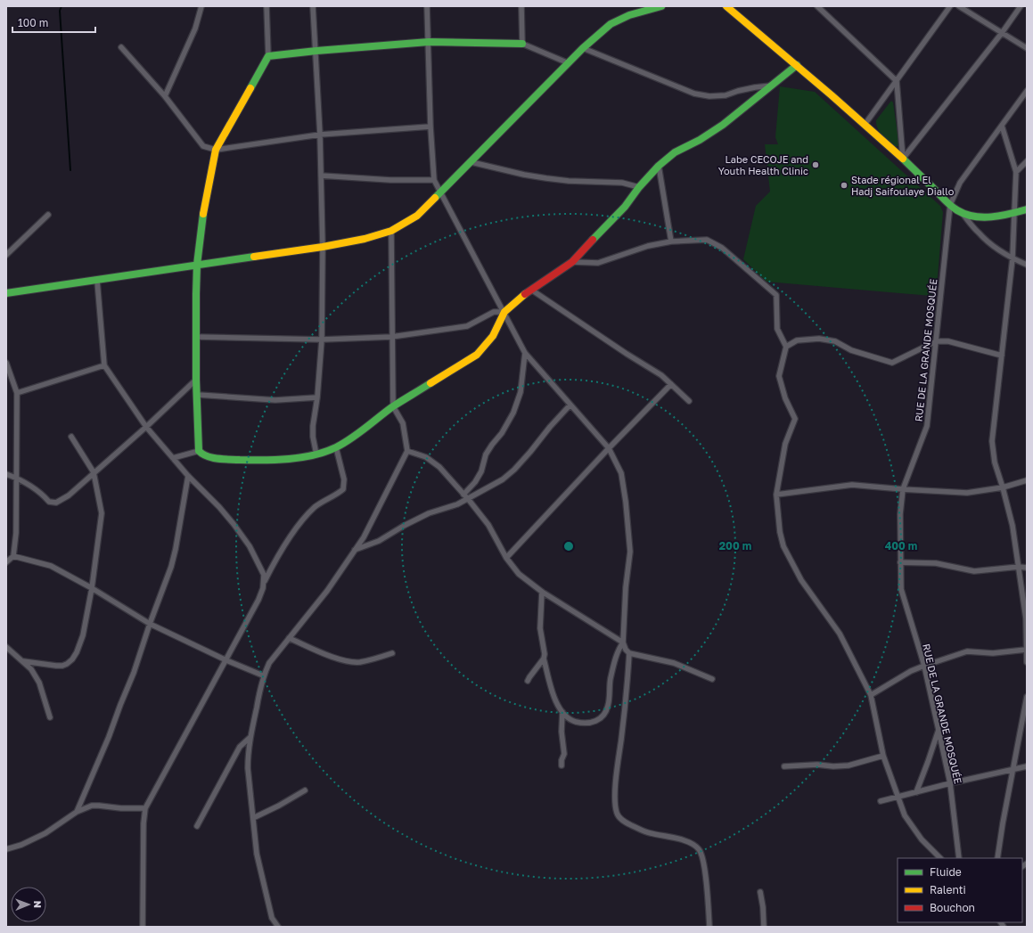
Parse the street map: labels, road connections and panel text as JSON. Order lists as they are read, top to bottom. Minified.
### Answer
{"streets":{"street":["RUE DE LA GRANDE MOSQUÉE"]},"places":["Labe CECOJE and Youth Health Clinic","Stade régional El Hadj Saifoulaye Diallo"],"legend":["Fluide","Ralenti","Bouchon"],"scale_bar":"100 m","north":"right","rings":["200 m","400 m"]}
